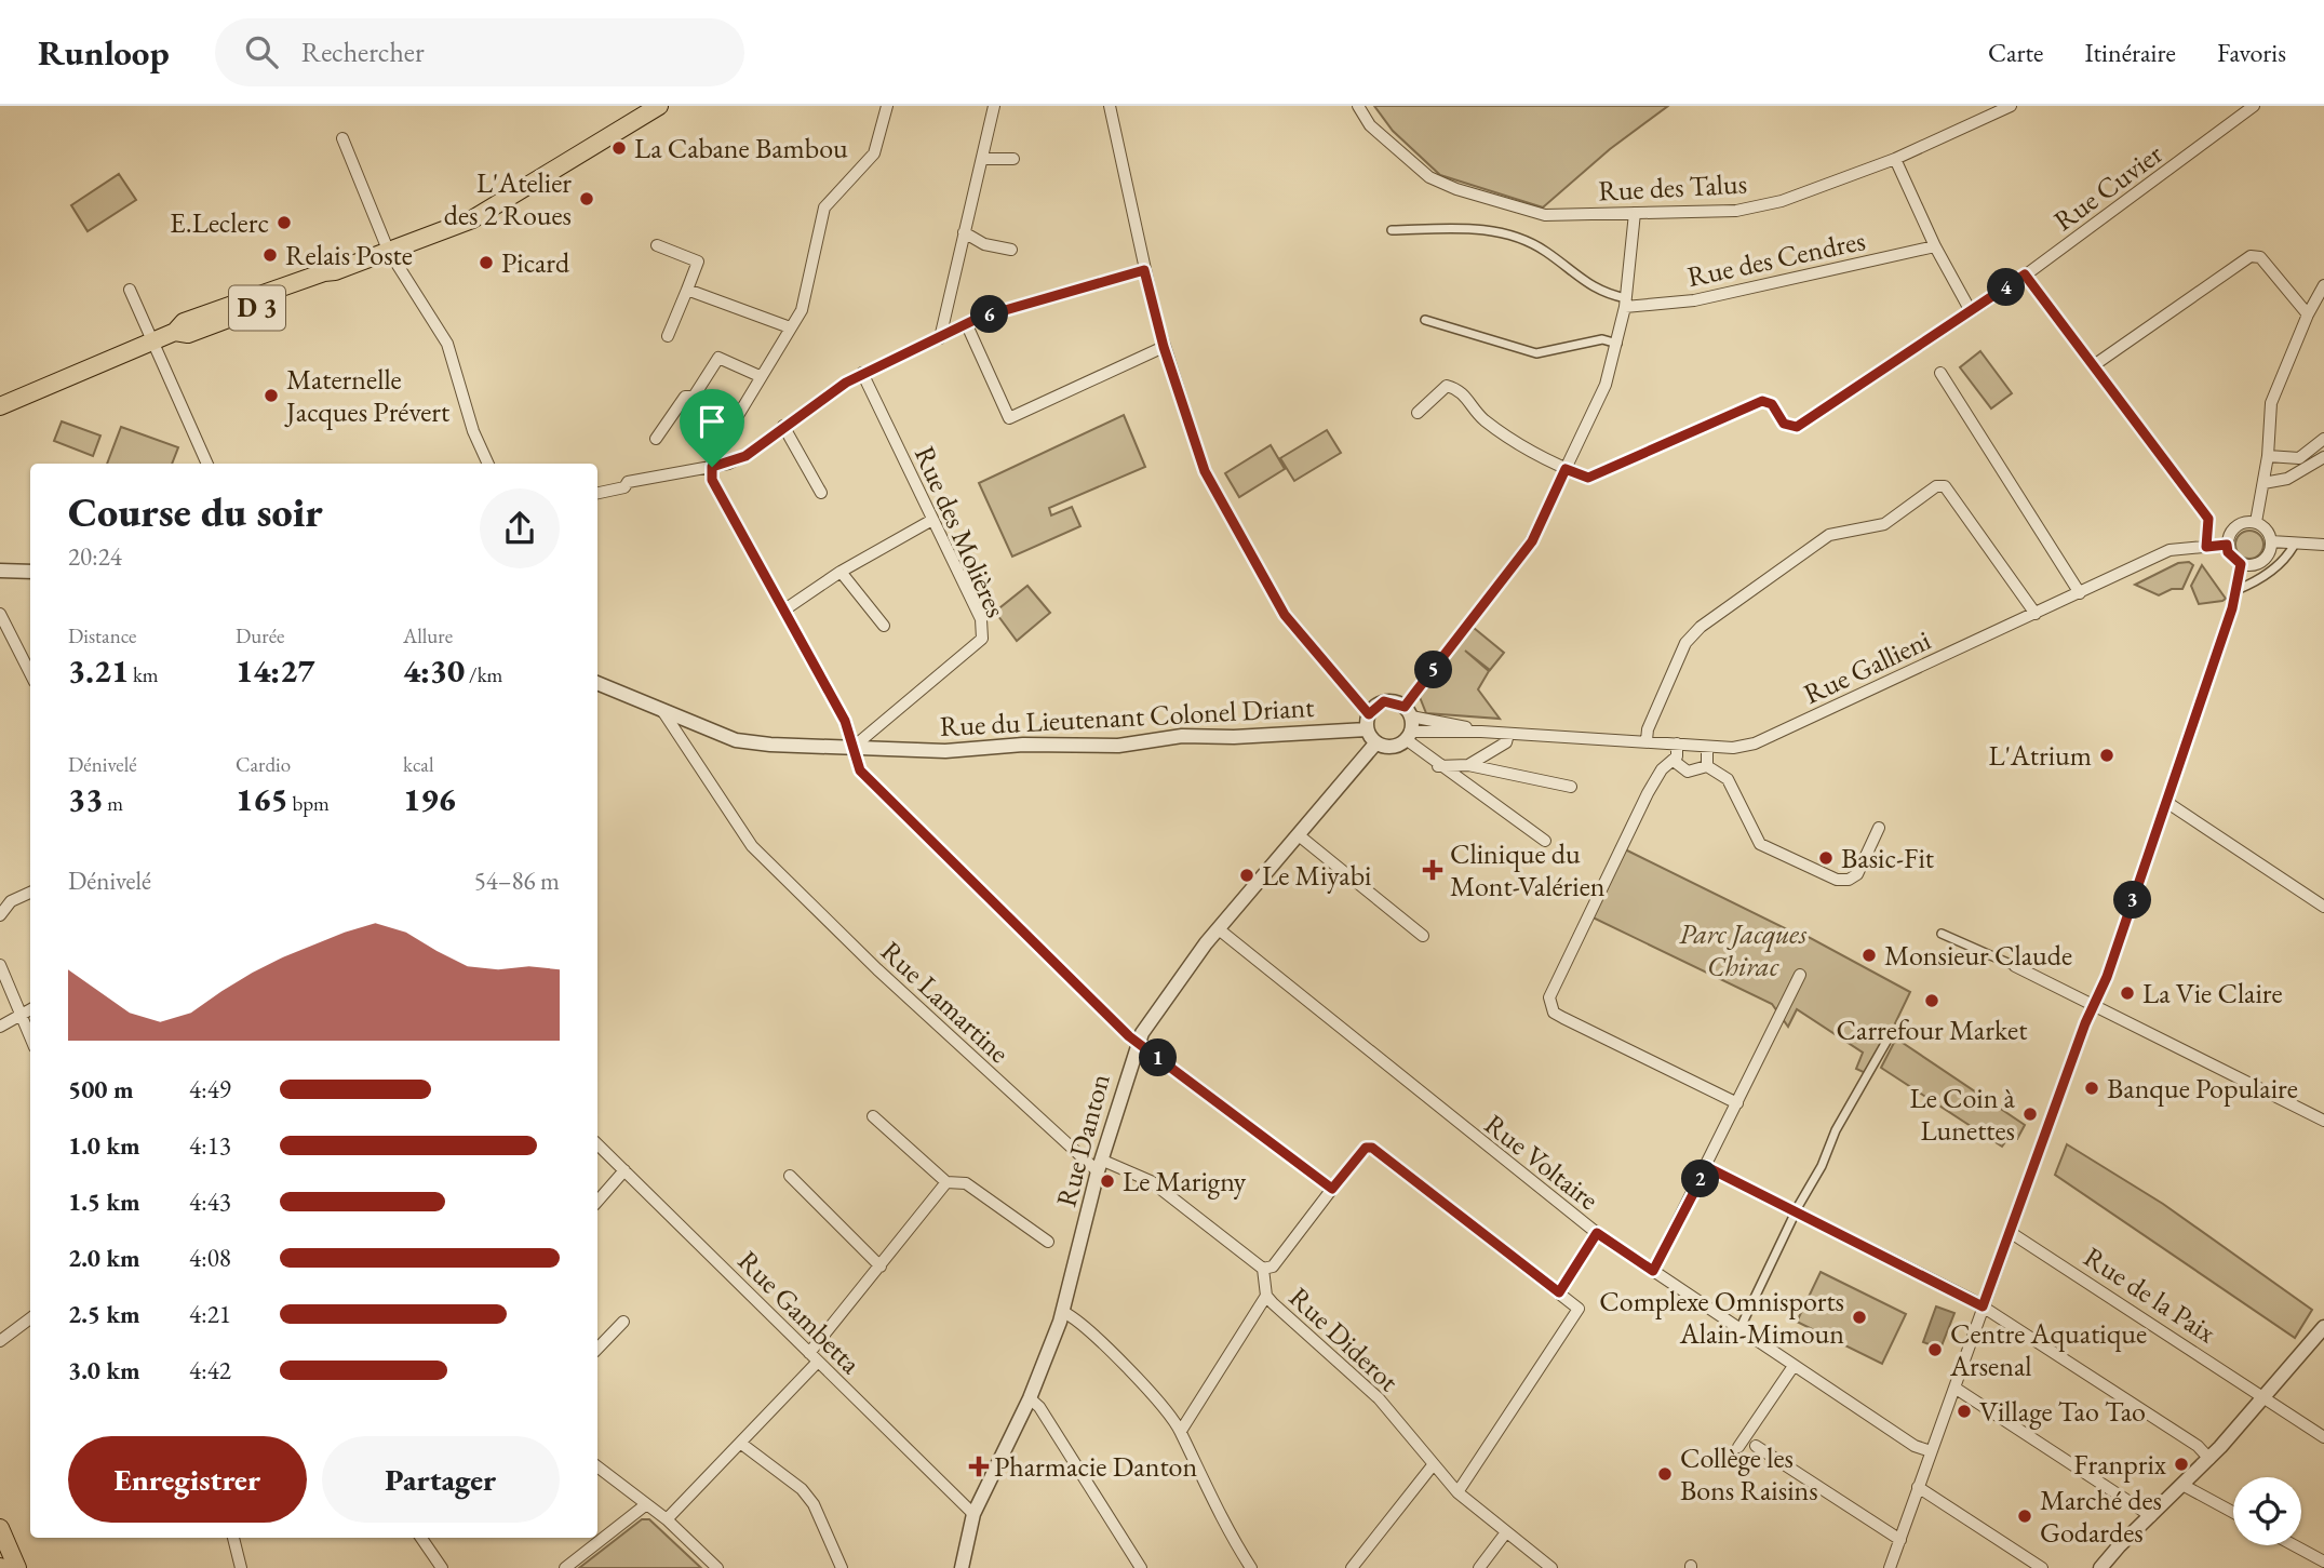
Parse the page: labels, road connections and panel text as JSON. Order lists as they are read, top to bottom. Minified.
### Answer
{"streets":{"main road":["D 3"],"street":["Rue des Talus","Rue Cuvier","Rue des Cendres","Rue des Molières","Rue Gallieni","Rue du Lieutenant Colonel Driant","Rue Lamartine","Rue Danton","Rue Voltaire","Rue de la Paix","Rue Gambetta","Rue Diderot"]},"crossings":[["Rue des Molières","Rue du Lieutenant Colonel Driant"],["Rue Gallieni","Rue du Lieutenant Colonel Driant"],["Rue Gallieni","Rue Danton"],["Rue du Lieutenant Colonel Driant","Rue Lamartine"],["Rue du Lieutenant Colonel Driant","Rue Danton"],["Rue Lamartine","Rue Danton"],["Rue Lamartine","Rue Diderot"],["Rue Danton","Rue Voltaire"],["Rue Danton","Rue Gambetta"],["Rue Danton","Rue Diderot"]],"parks":["Parc Jacques Chirac"],"places":{"other":["La Cabane Bambou","L'Atelier des 2 Roues","E.Leclerc","Relais Poste","Picard","Maternelle Jacques Prévert","L'Atrium","Basic-Fit","Le Miyabi","Monsieur Claude","La Vie Claire","Carrefour Market","Banque Populaire","Le Coin à Lunettes","Le Marigny","Complexe Omnisports Alain-Mimoun","Centre Aquatique Arsenal","Village Tao Tao","Franprix","Collège les Bons Raisins","Marché des Godardes"],"health":["Clinique du Mont-Valérien","Pharmacie Danton"]},"page":{"header":"Runloop","search":"Rechercher","nav":["Carte","Itinéraire","Favoris"],"pins":["4","6","5","3","1","2"],"heading":["Course du soir","20:24"],"stats":[["Distance","3.21 km"],["Durée","14:27"],["Allure","4:30 /km"],["Dénivelé","33 m"],["Cardio","165 bpm"],["kcal","196"]],"chart":["Dénivelé","54–86 m"],"list":[{"name":"500 m","note":"4:49"},{"name":"1.0 km","note":"4:13"},{"name":"1.5 km","note":"4:43"},{"name":"2.0 km","note":"4:08"},{"name":"2.5 km","note":"4:21"},{"name":"3.0 km","note":"4:42"}],"buttons":["Enregistrer","Partager"]}}
